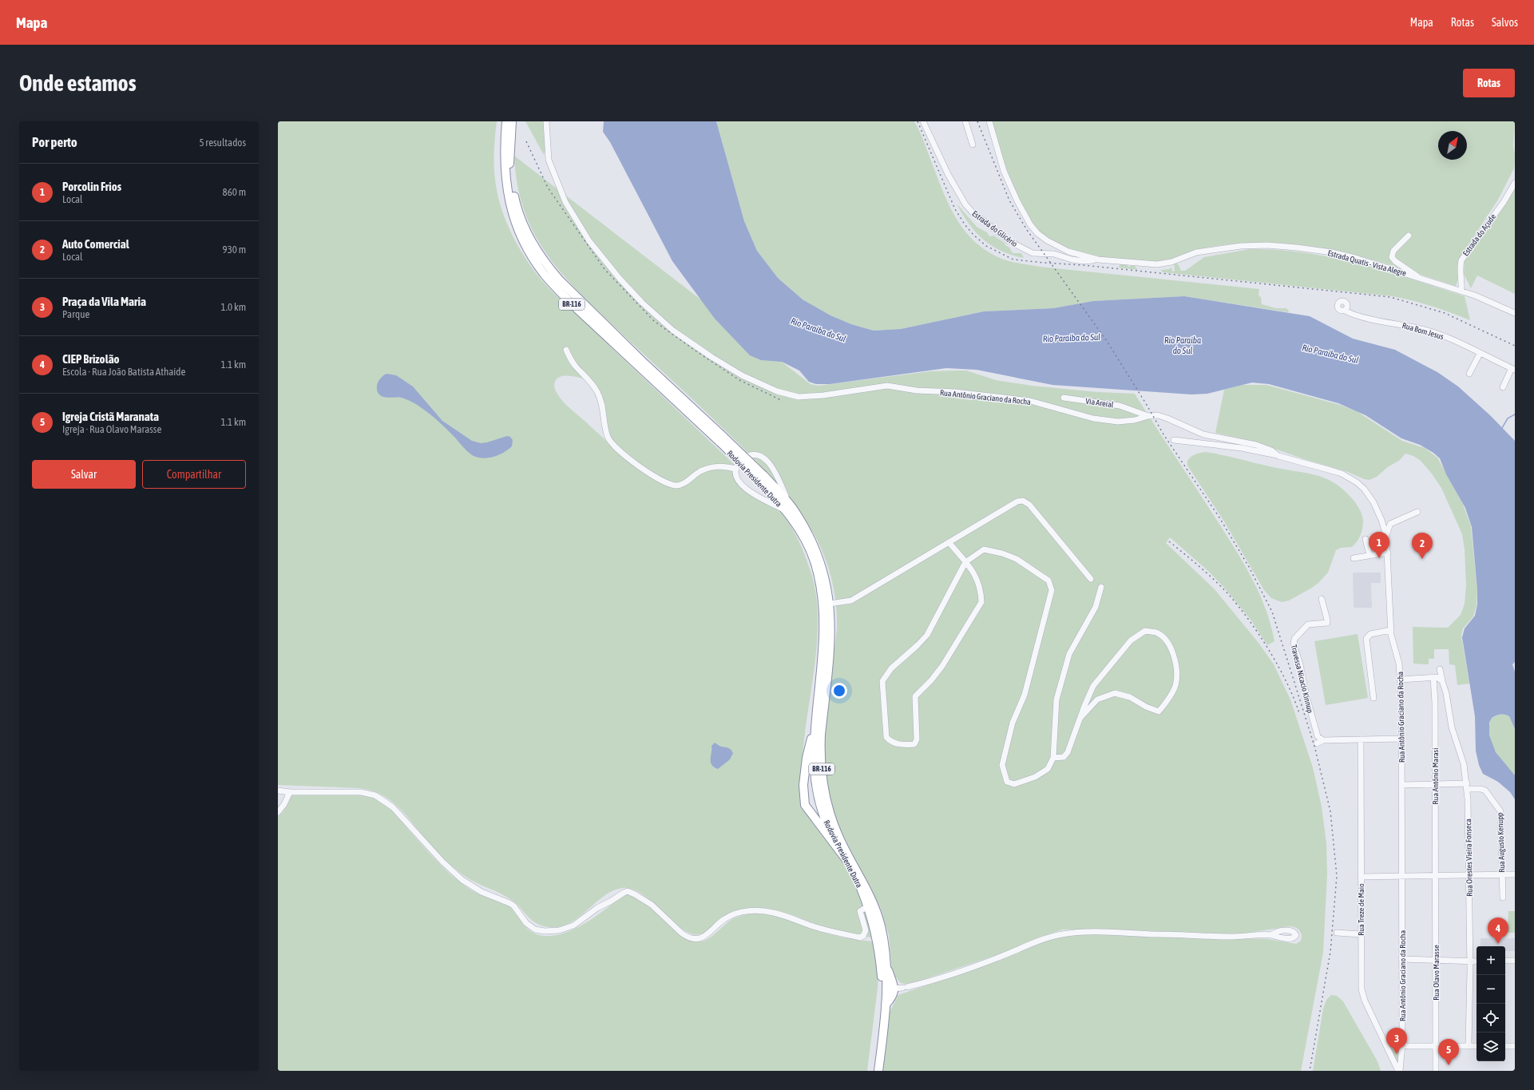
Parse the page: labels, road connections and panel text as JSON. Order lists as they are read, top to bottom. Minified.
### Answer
{"streets":{"highway":["BR-116","Rodovia Presidente Dutra"],"street":["Estrada do Glicério","Estrada do Açude","Estrada Quatis - Vista Alegre","Rua Bom Jesus","Rua Antônio Graciano da Rocha","Via Areial","Travessa Nicacio Kinnup","Rua Antônio Marasi","Rua Augusto Kenupp","Rua Orestes Vieira Fonseca","Rua Treze de Maio","Rua Olavo Marasse"]},"crossings":[["Estrada do Glicério","Estrada Quatis - Vista Alegre"],["Estrada do Açude","Estrada Quatis - Vista Alegre"],["Rua Antônio Graciano da Rocha","Via Areial"],["Rua Antônio Graciano da Rocha","Rua Augusto Kenupp"],["Rua Antônio Graciano da Rocha","Rua Treze de Maio"],["Rua Antônio Marasi","Rua Augusto Kenupp"],["Rua Antônio Marasi","Rua Olavo Marasse"],["Rua Augusto Kenupp","Rua Orestes Vieira Fonseca"]],"water":["Rio Paraíba do Sul","Rio Paraiba do Sul"],"north":"top right","page":{"header":"Mapa","nav":["Mapa","Rotas","Salvos"],"buttons":["Rotas",["Salvar","Compartilhar"]],"title":"Onde estamos","heading":["Por perto","5 resultados"],"list":[{"mark":"1","name":"Porcolin Frios","note":"Local","value":"860 m"},{"mark":"2","name":"Auto Comercial","note":"Local","value":"930 m"},{"mark":"3","name":"Praça da Vila Maria","note":"Parque","value":"1.0 km"},{"mark":"4","name":"CIEP Brizolão","note":"Escola · Rua João Batista Athaíde","value":"1.1 km"},{"mark":"5","name":"Igreja Cristã Maranata","note":"Igreja · Rua Olavo Marasse","value":"1.1 km"}],"pins":["1","2","4","3","5"],"map_buttons":["+","−"]}}
